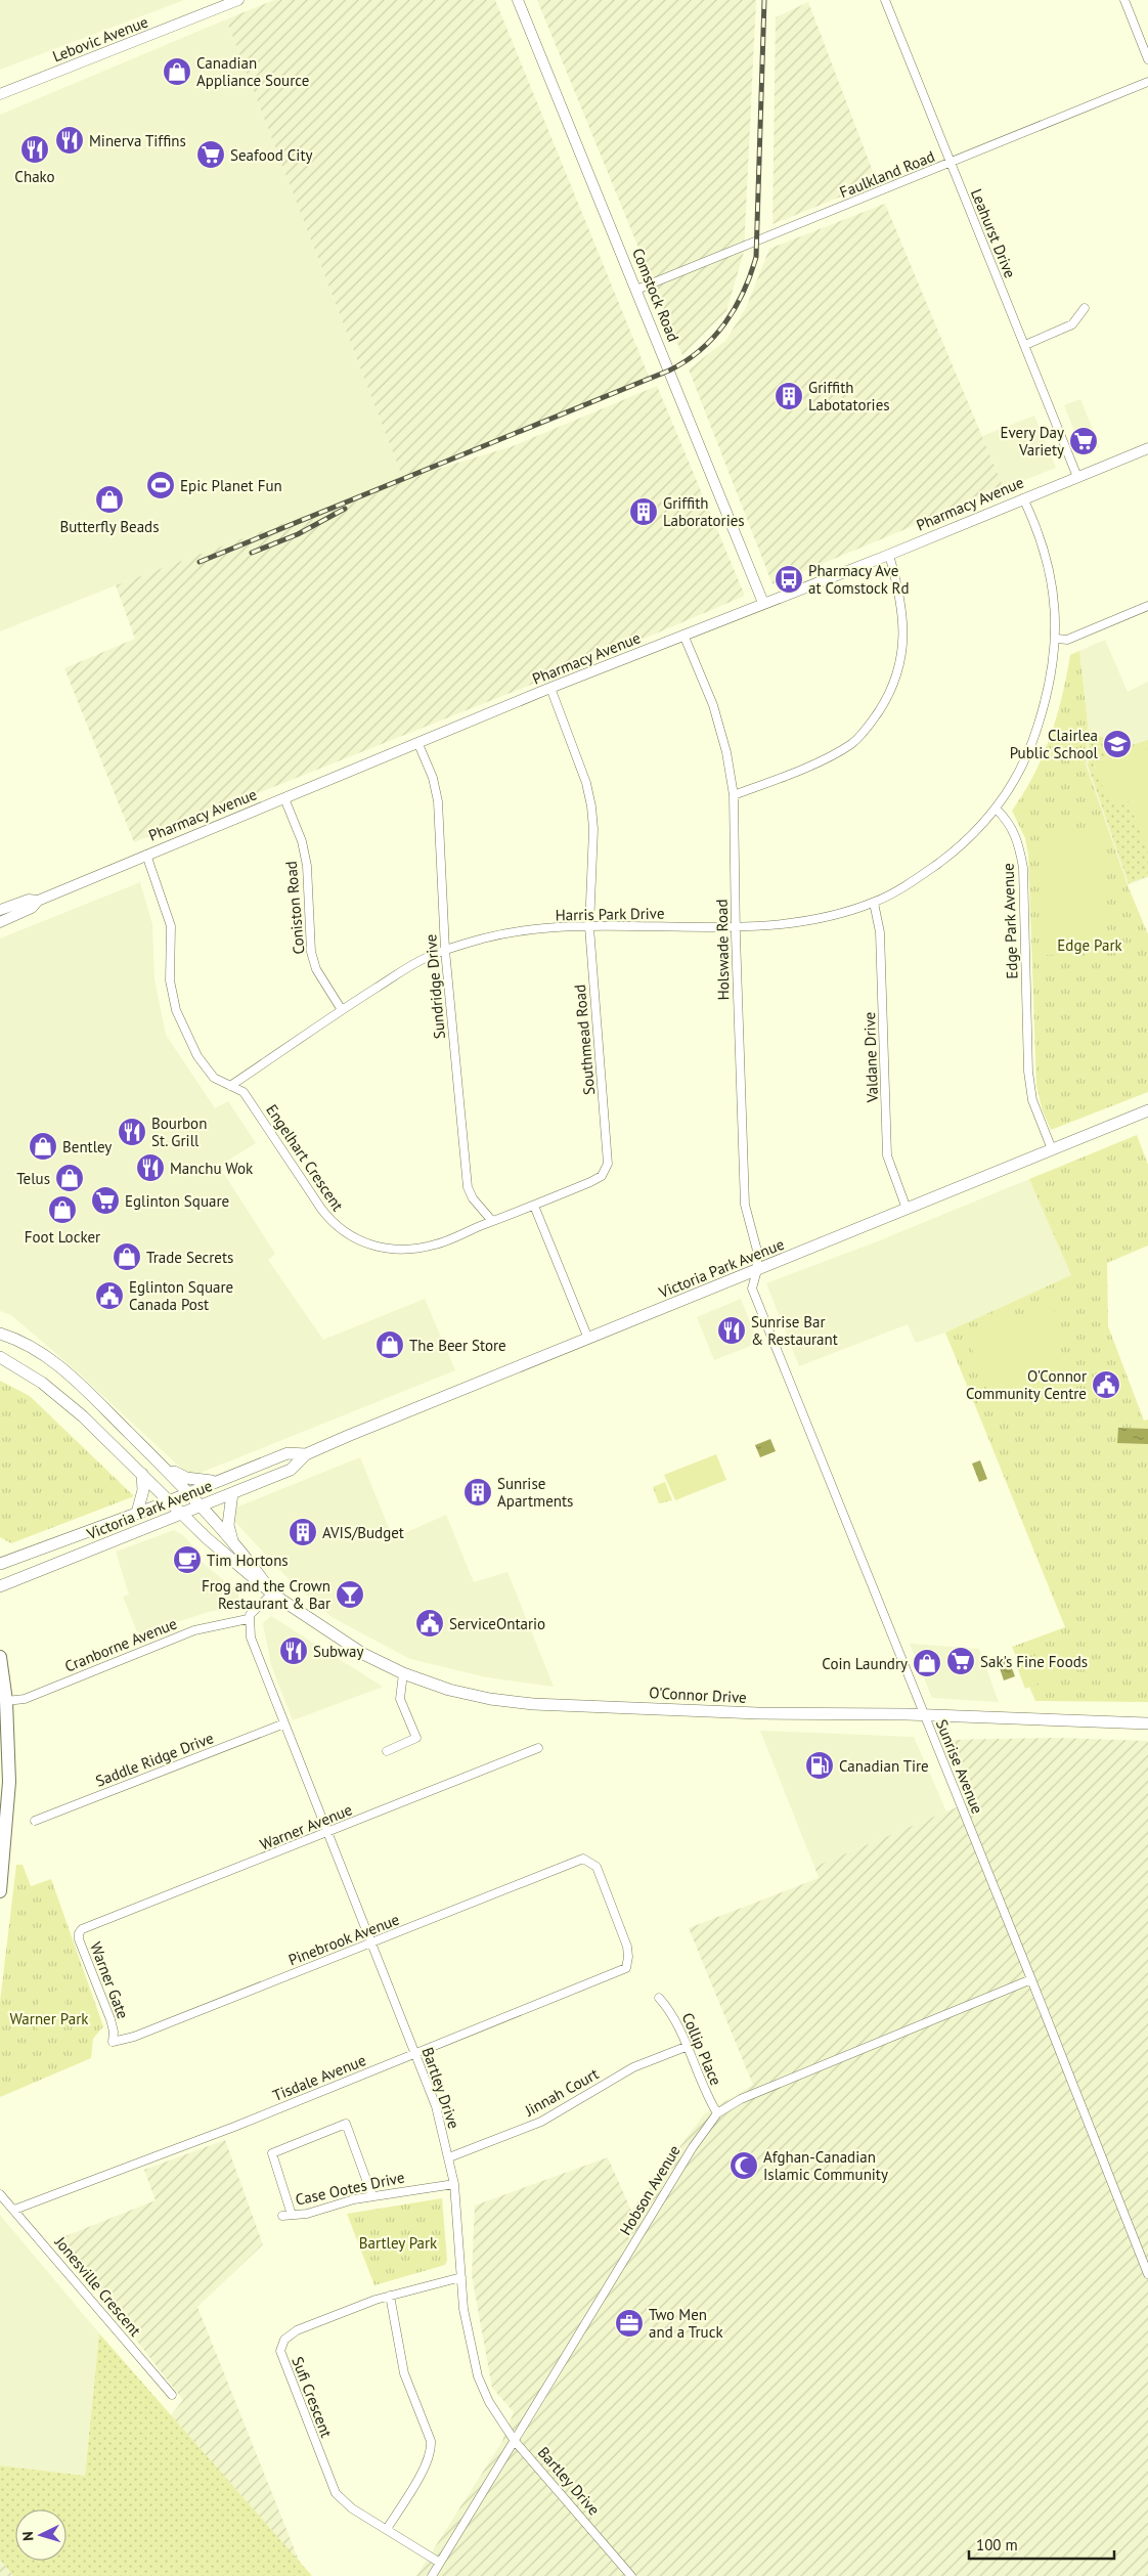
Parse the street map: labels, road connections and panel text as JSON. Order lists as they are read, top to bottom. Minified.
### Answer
{"streets":{"main road":["Victoria Park Avenue","O'Connor Drive"],"street":["Lebovic Avenue","Faulkland Road","Leahurst Drive","Comstock Road","Pharmacy Avenue","Coniston Road","Harris Park Drive","Edge Park Avenue","Holswade Road","Sundridge Drive","Southmead Road","Valdane Drive","Engelhart Crescent","Cranborne Avenue","Saddle Ridge Drive","Sunrise Avenue","Warner Avenue","Pinebrook Avenue","Warner Gate","Collip Place","Tisdale Avenue","Bartley Drive","Jinnah Court","Case Ootes Drive","Hobson Avenue","Jonesville Crescent","Sufi Crescent"]},"crossings":[["Faulkland Road","Leahurst Drive"],["Faulkland Road","Comstock Road"],["Leahurst Drive","Pharmacy Avenue"],["Comstock Road","Pharmacy Avenue"],["Pharmacy Avenue","Coniston Road"],["Pharmacy Avenue","Holswade Road"],["Pharmacy Avenue","Sundridge Drive"],["Pharmacy Avenue","Southmead Road"],["Pharmacy Avenue","Engelhart Crescent"],["Coniston Road","Harris Park Drive"],["Harris Park Drive","Edge Park Avenue"],["Harris Park Drive","Holswade Road"],["Harris Park Drive","Sundridge Drive"],["Harris Park Drive","Southmead Road"],["Harris Park Drive","Valdane Drive"],["Harris Park Drive","Engelhart Crescent"],["Edge Park Avenue","Victoria Park Avenue"],["Holswade Road","Victoria Park Avenue"],["Holswade Road","Sunrise Avenue"],["Sundridge Drive","Engelhart Crescent"],["Southmead Road","Engelhart Crescent"],["Valdane Drive","Victoria Park Avenue"],["Victoria Park Avenue","O'Connor Drive"],["Victoria Park Avenue","Sunrise Avenue"],["Cranborne Avenue","Bartley Drive"],["O'Connor Drive","Sunrise Avenue"],["Saddle Ridge Drive","Bartley Drive"],["Sunrise Avenue","Hobson Avenue"],["Warner Avenue","Warner Gate"],["Warner Avenue","Bartley Drive"],["Pinebrook Avenue","Warner Gate"],["Pinebrook Avenue","Tisdale Avenue"],["Pinebrook Avenue","Bartley Drive"],["Collip Place","Jinnah Court"],["Collip Place","Hobson Avenue"],["Tisdale Avenue","Bartley Drive"],["Tisdale Avenue","Jonesville Crescent"],["Bartley Drive","Jinnah Court"],["Bartley Drive","Case Ootes Drive"],["Bartley Drive","Hobson Avenue"],["Bartley Drive","Sufi Crescent"],["Hobson Avenue","Sufi Crescent"]],"parks":["Edge Park","Warner Park","Bartley Park"],"places":{"shop":["Canadian Appliance Source","Butterfly Beads","Bentley","Telus","Foot Locker","Trade Secrets","The Beer Store","Coin Laundry"],"restaurant":["Minerva Tiffins","Chako","Bourbon St. Grill","Manchu Wok","Sunrise Bar & Restaurant","Subway"],"supermarket":["Seafood City","Every Day Variety","Eglinton Square","Sak's Fine Foods"],"building":["Griffith Labotatories","Griffith Laboratories","Sunrise Apartments","AVIS/Budget"],"sports":["Epic Planet Fun"],"bus stop":["Pharmacy Ave at Comstock Rd"],"school or university":["Clairlea Public School"],"public building":["Eglinton Square Canada Post","O'Connor Community Centre","ServiceOntario"],"cafe":["Tim Hortons"],"bar":["Frog and the Crown Restaurant & Bar"],"fuel station":["Canadian Tire"],"mosque":["Afghan-Canadian Islamic Community"],"office":["Two Men and a Truck"]},"scale_bar":"100 m","north":"left"}
